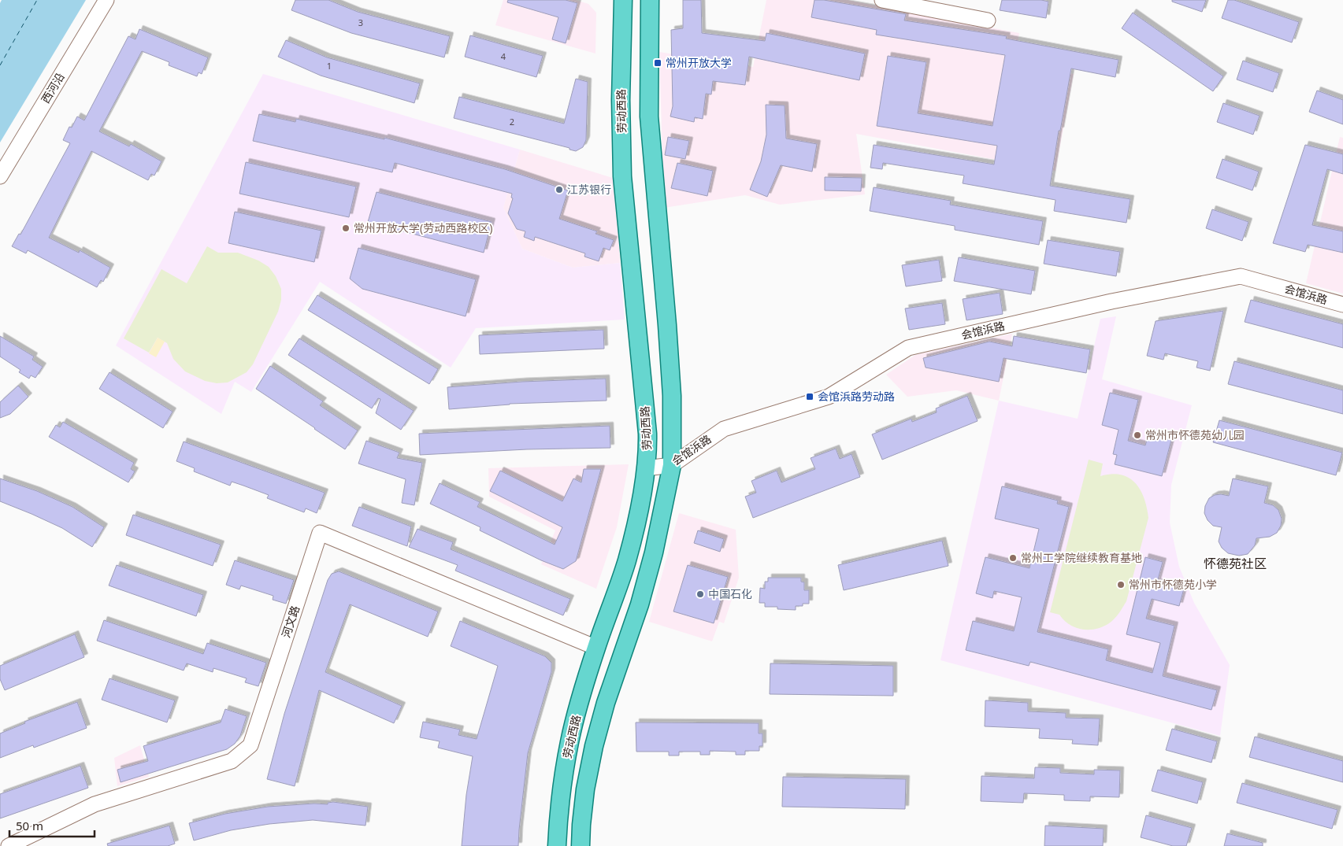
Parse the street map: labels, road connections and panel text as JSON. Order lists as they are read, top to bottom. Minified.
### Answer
{"streets":{"main road":["劳动西路"],"street":["西河沿","会馆浜路","河文路"]},"crossings":[["劳动西路","会馆浜路"],["劳动西路","河文路"]],"districts":["怀德苑社区"],"places":{"transit":["常州开放大学","会馆浜路劳动路"],"other":["江苏银行","常州开放大学(劳动西路校区)","常州市怀德苑幼儿园","常州工学院继续教育基地","常州市怀德苑小学","中国石化"]},"house_numbers":["3","4","1","2"],"scale_bar":"50 m"}
